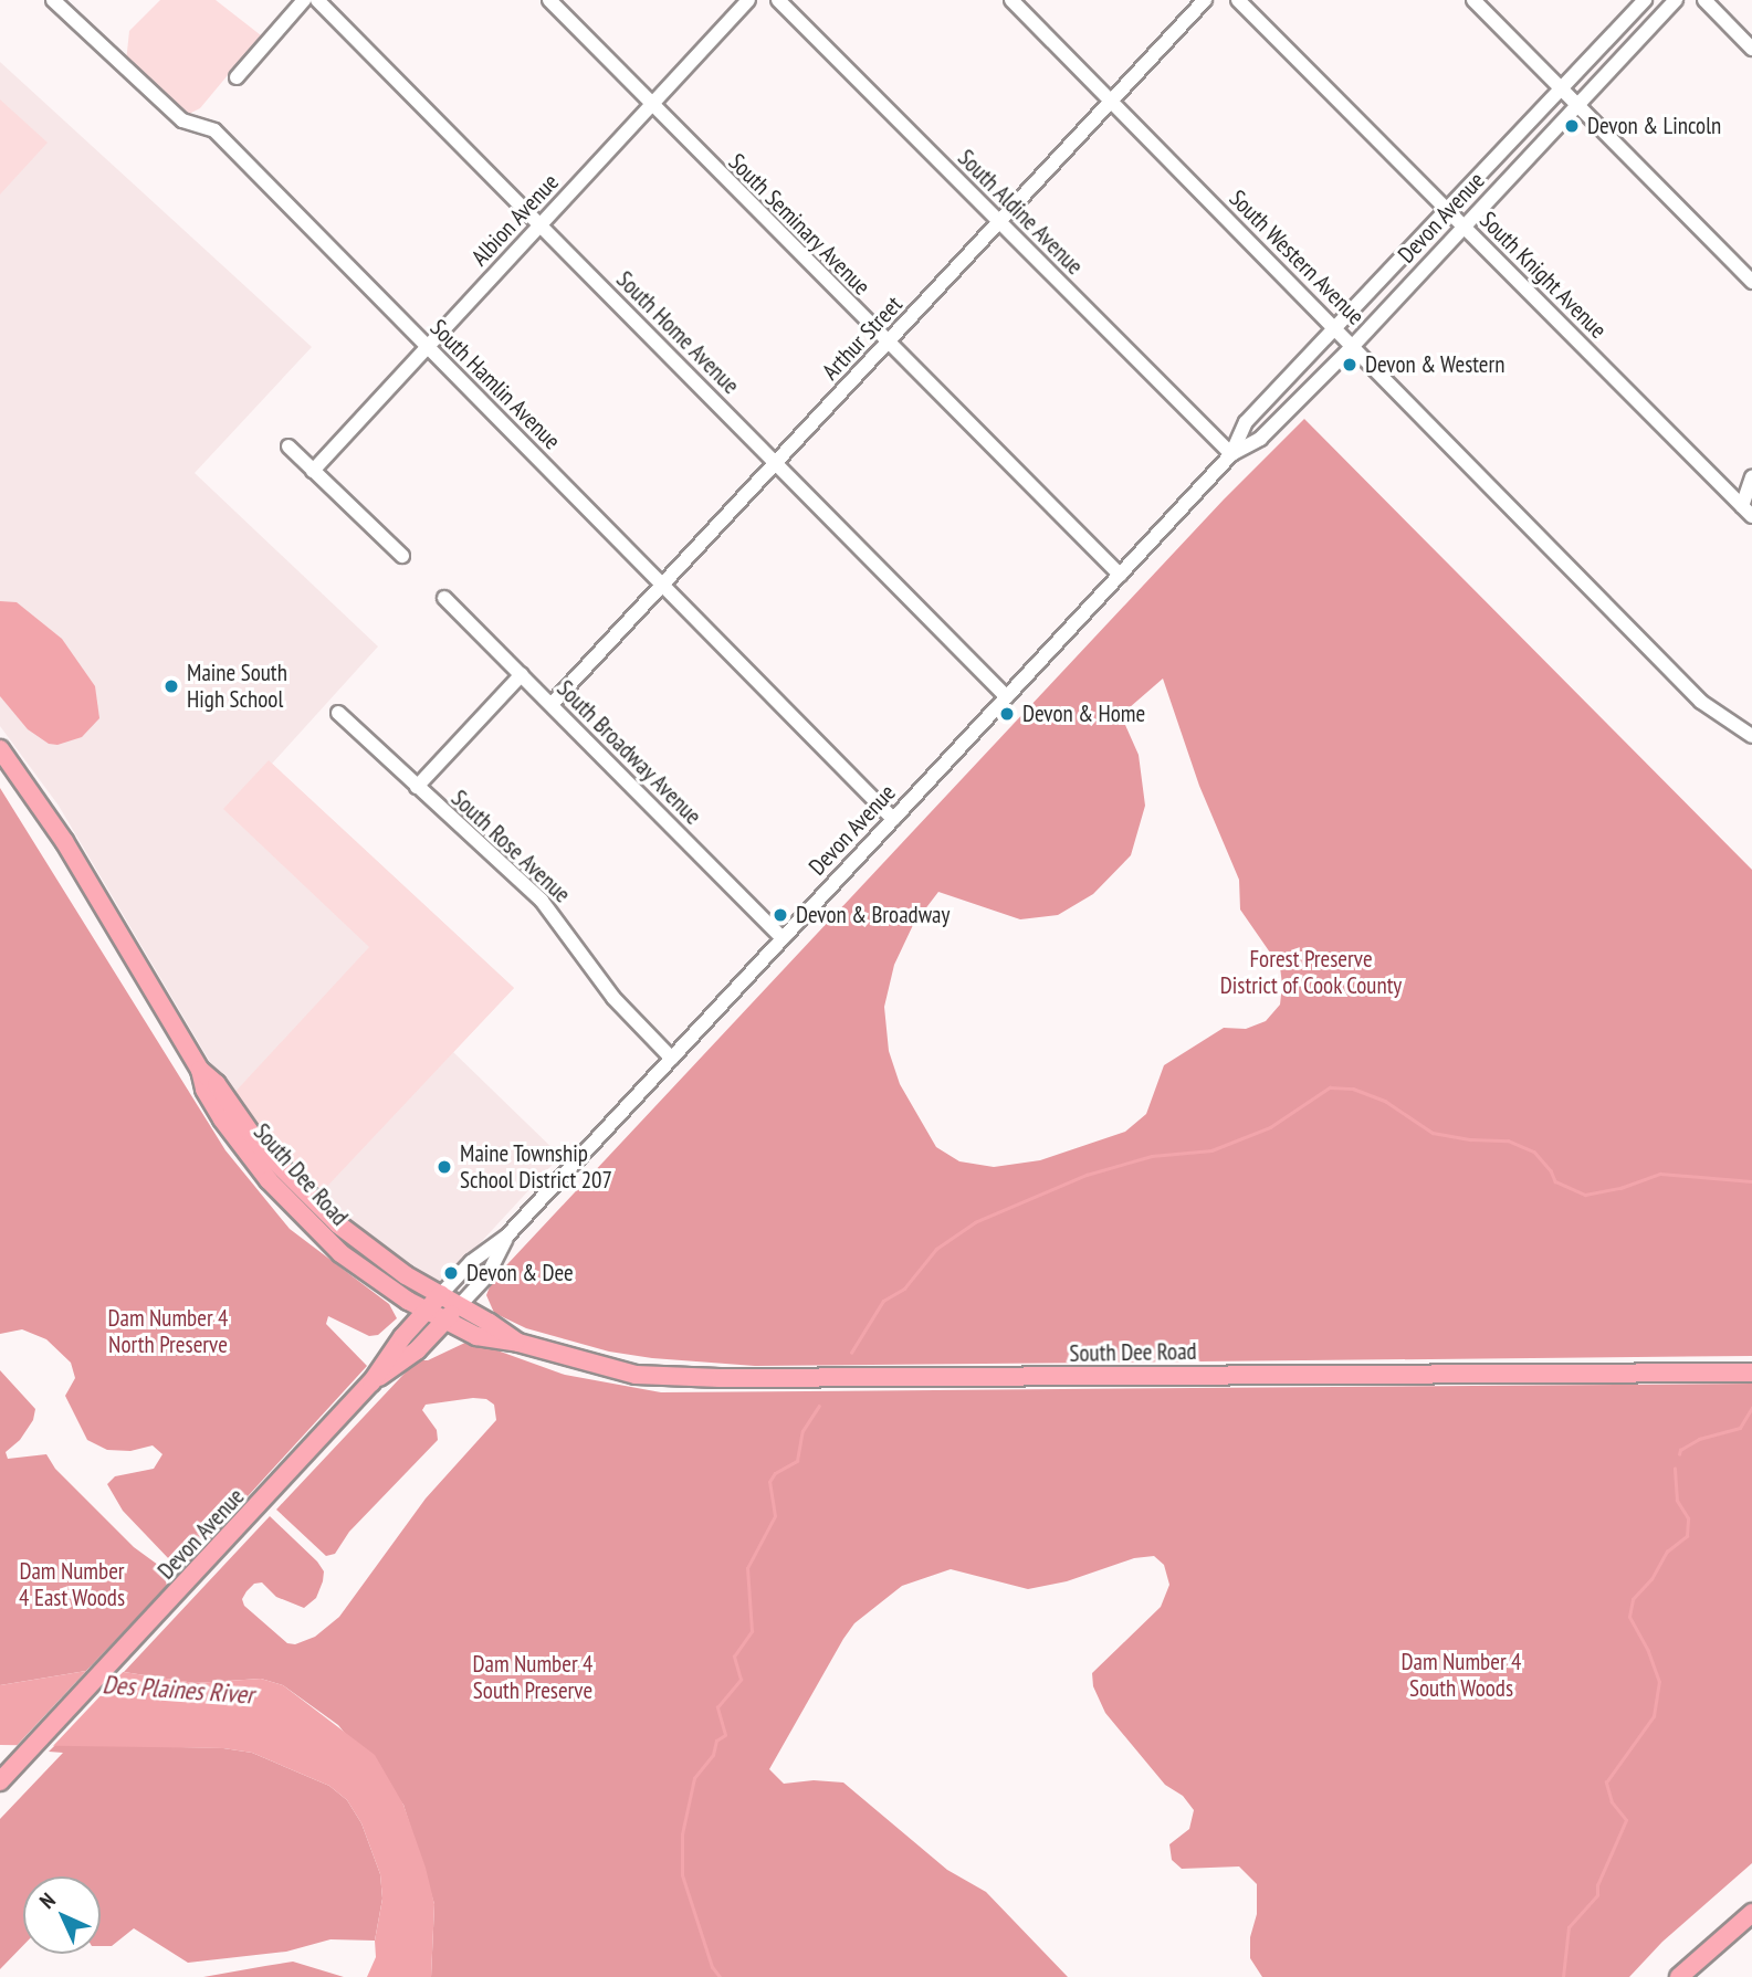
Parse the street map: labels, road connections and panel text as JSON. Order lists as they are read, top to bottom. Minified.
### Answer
{"streets":{"main road":["Devon Avenue","South Dee Road"],"street":["South Aldine Avenue","Albion Avenue","South Seminary Avenue","South Western Avenue","South Knight Avenue","South Home Avenue","Arthur Street","South Hamlin Avenue","South Broadway Avenue","South Rose Avenue"]},"crossings":[["South Aldine Avenue","Devon Avenue"],["South Aldine Avenue","Arthur Street"],["Devon Avenue","South Seminary Avenue"],["Devon Avenue","South Western Avenue"],["Devon Avenue","South Knight Avenue"],["Devon Avenue","South Home Avenue"],["Devon Avenue","South Hamlin Avenue"],["Devon Avenue","South Broadway Avenue"],["Devon Avenue","South Rose Avenue"],["Devon Avenue","South Dee Road"],["Albion Avenue","South Seminary Avenue"],["Albion Avenue","South Home Avenue"],["Albion Avenue","South Hamlin Avenue"],["South Seminary Avenue","Arthur Street"],["South Western Avenue","Arthur Street"],["South Home Avenue","Arthur Street"],["Arthur Street","South Hamlin Avenue"],["Arthur Street","South Broadway Avenue"]],"water":["Des Plaines River"],"parks":["Forest Preserve District of Cook County","Dam Number 4 North Preserve","Dam Number 4 East Woods","Dam Number 4 South Woods","Dam Number 4 South Preserve"],"places":["Devon & Lincoln","Devon & Western","Maine South High School","Devon & Home","Devon & Broadway","Maine Township School District 207","Devon & Dee"],"north":"top left"}
